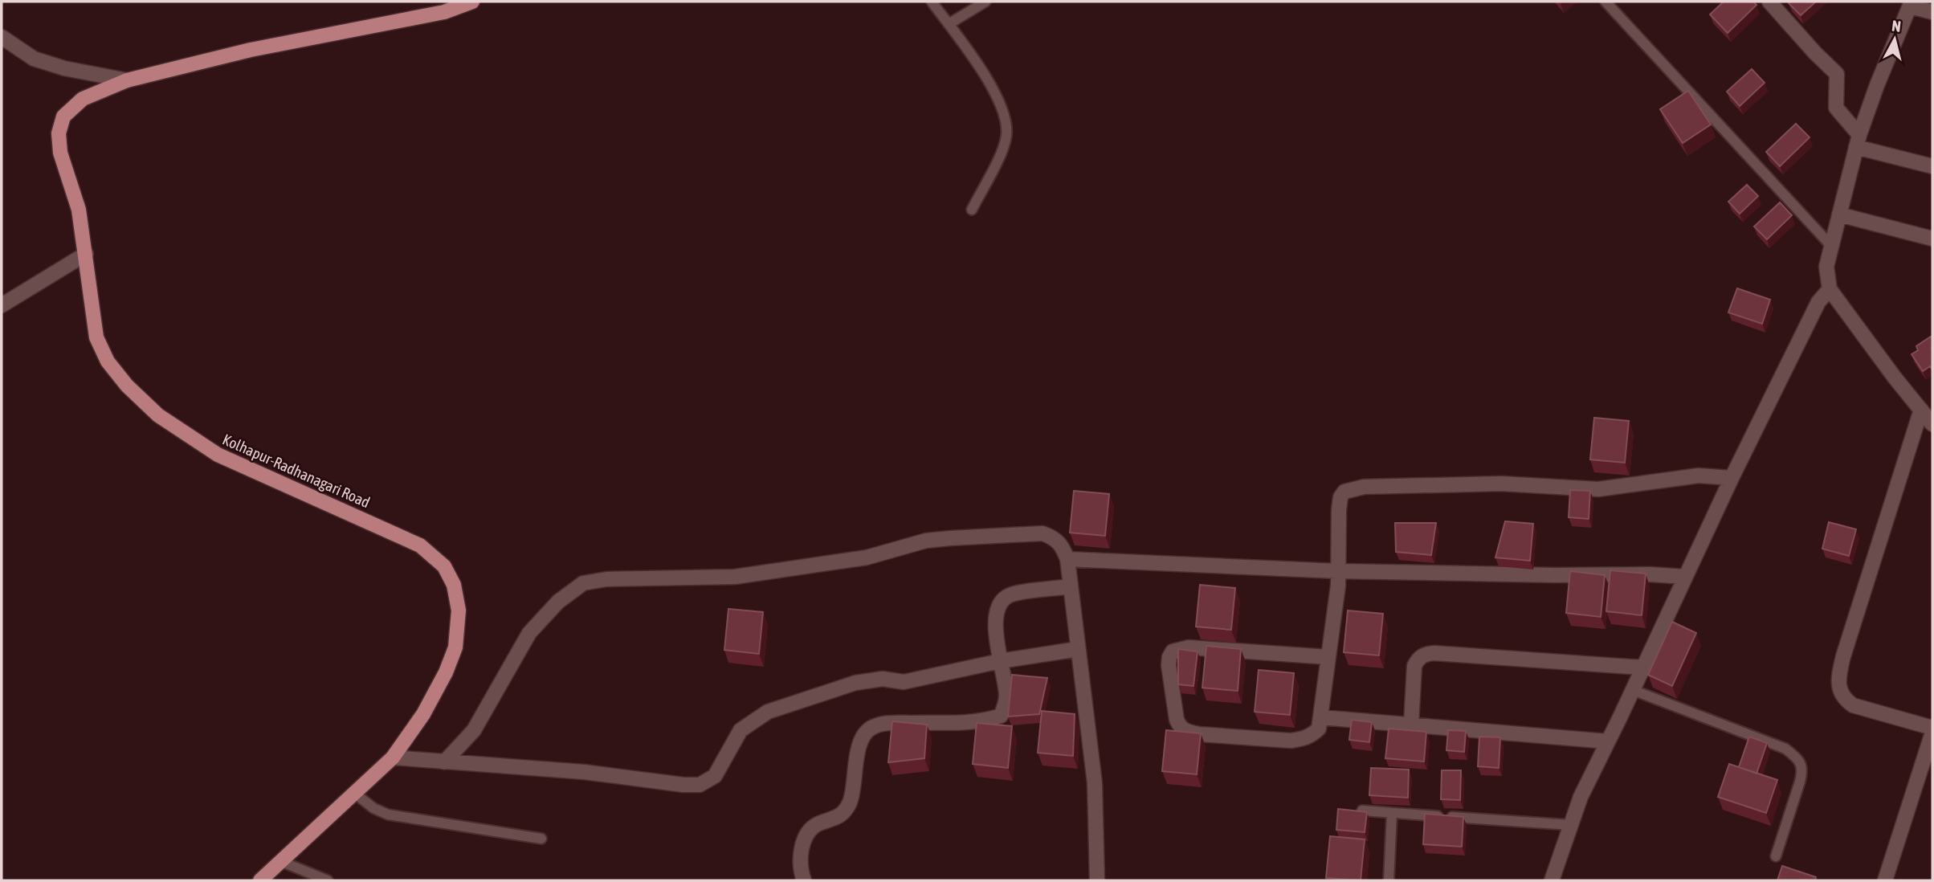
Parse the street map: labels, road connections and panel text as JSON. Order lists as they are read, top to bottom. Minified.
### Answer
{"streets":{"main road":["Kolhapur-Radhanagari Road"]},"north":"top"}
